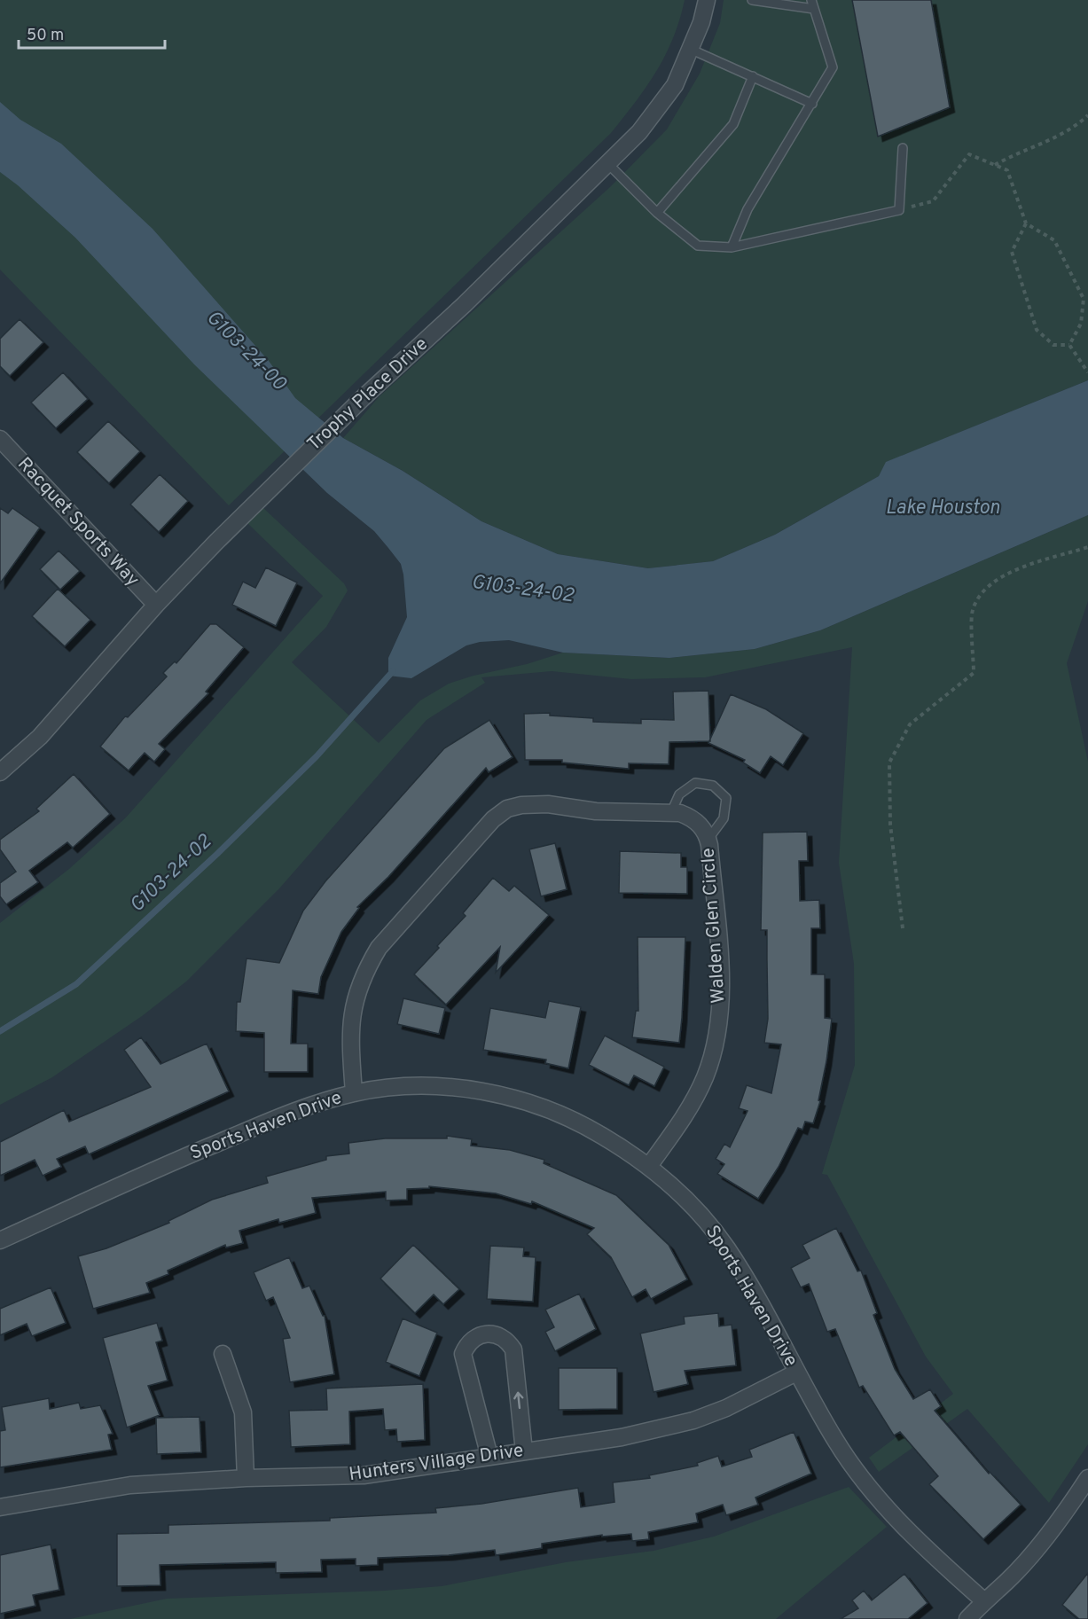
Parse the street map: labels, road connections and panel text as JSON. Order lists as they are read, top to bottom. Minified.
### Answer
{"streets":{"street":["Trophy Place Drive","Racquet Sports Way","Walden Glen Circle","Sports Haven Drive","Hunters Village Drive"]},"crossings":[["Trophy Place Drive","Racquet Sports Way"],["Walden Glen Circle","Sports Haven Drive"],["Sports Haven Drive","Hunters Village Drive"]],"water":["G103-24-00","Lake Houston","G103-24-02"],"scale_bar":"50 m"}
